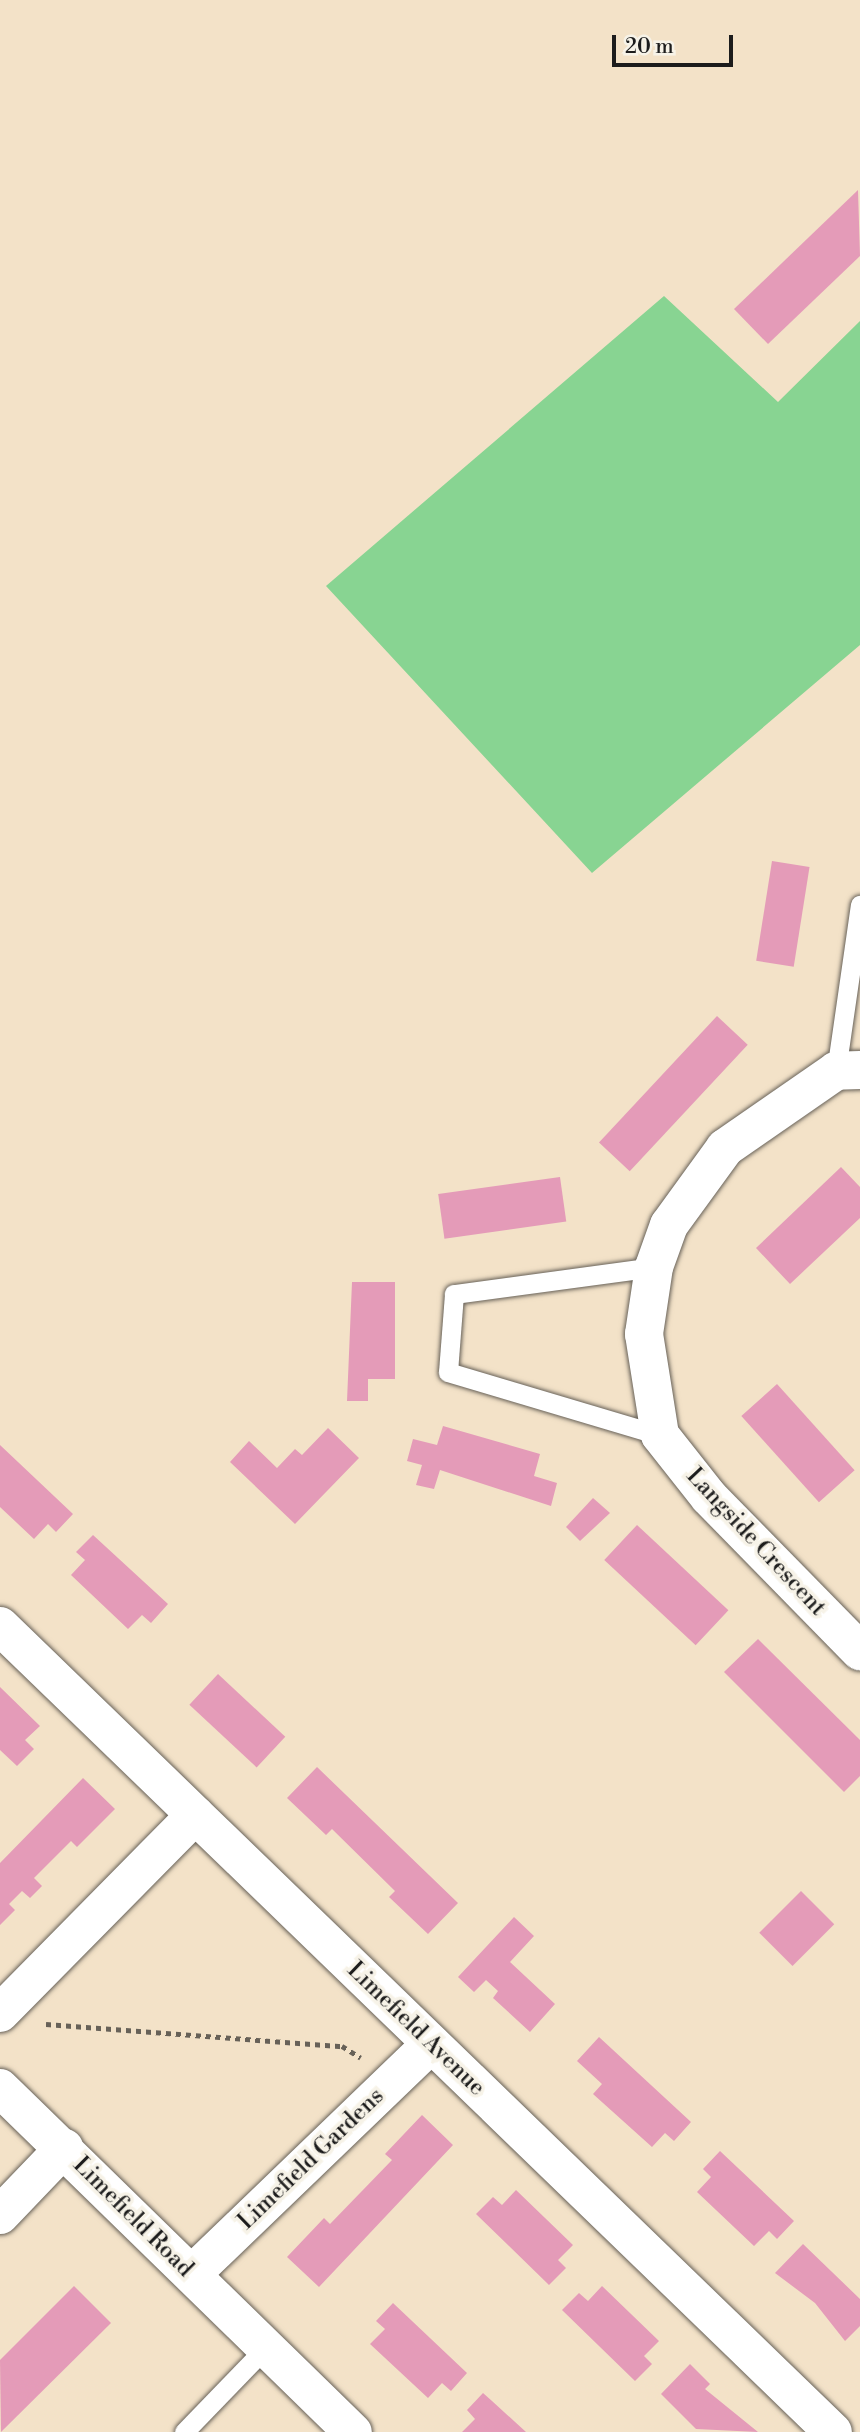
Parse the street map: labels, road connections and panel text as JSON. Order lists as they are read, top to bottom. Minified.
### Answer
{"streets":{"street":["Langside Crescent","Limefield Avenue","Limefield Gardens","Limefield Road"]},"crossings":[["Limefield Avenue","Limefield Gardens"],["Limefield Gardens","Limefield Road"]],"scale_bar":"20 m"}
